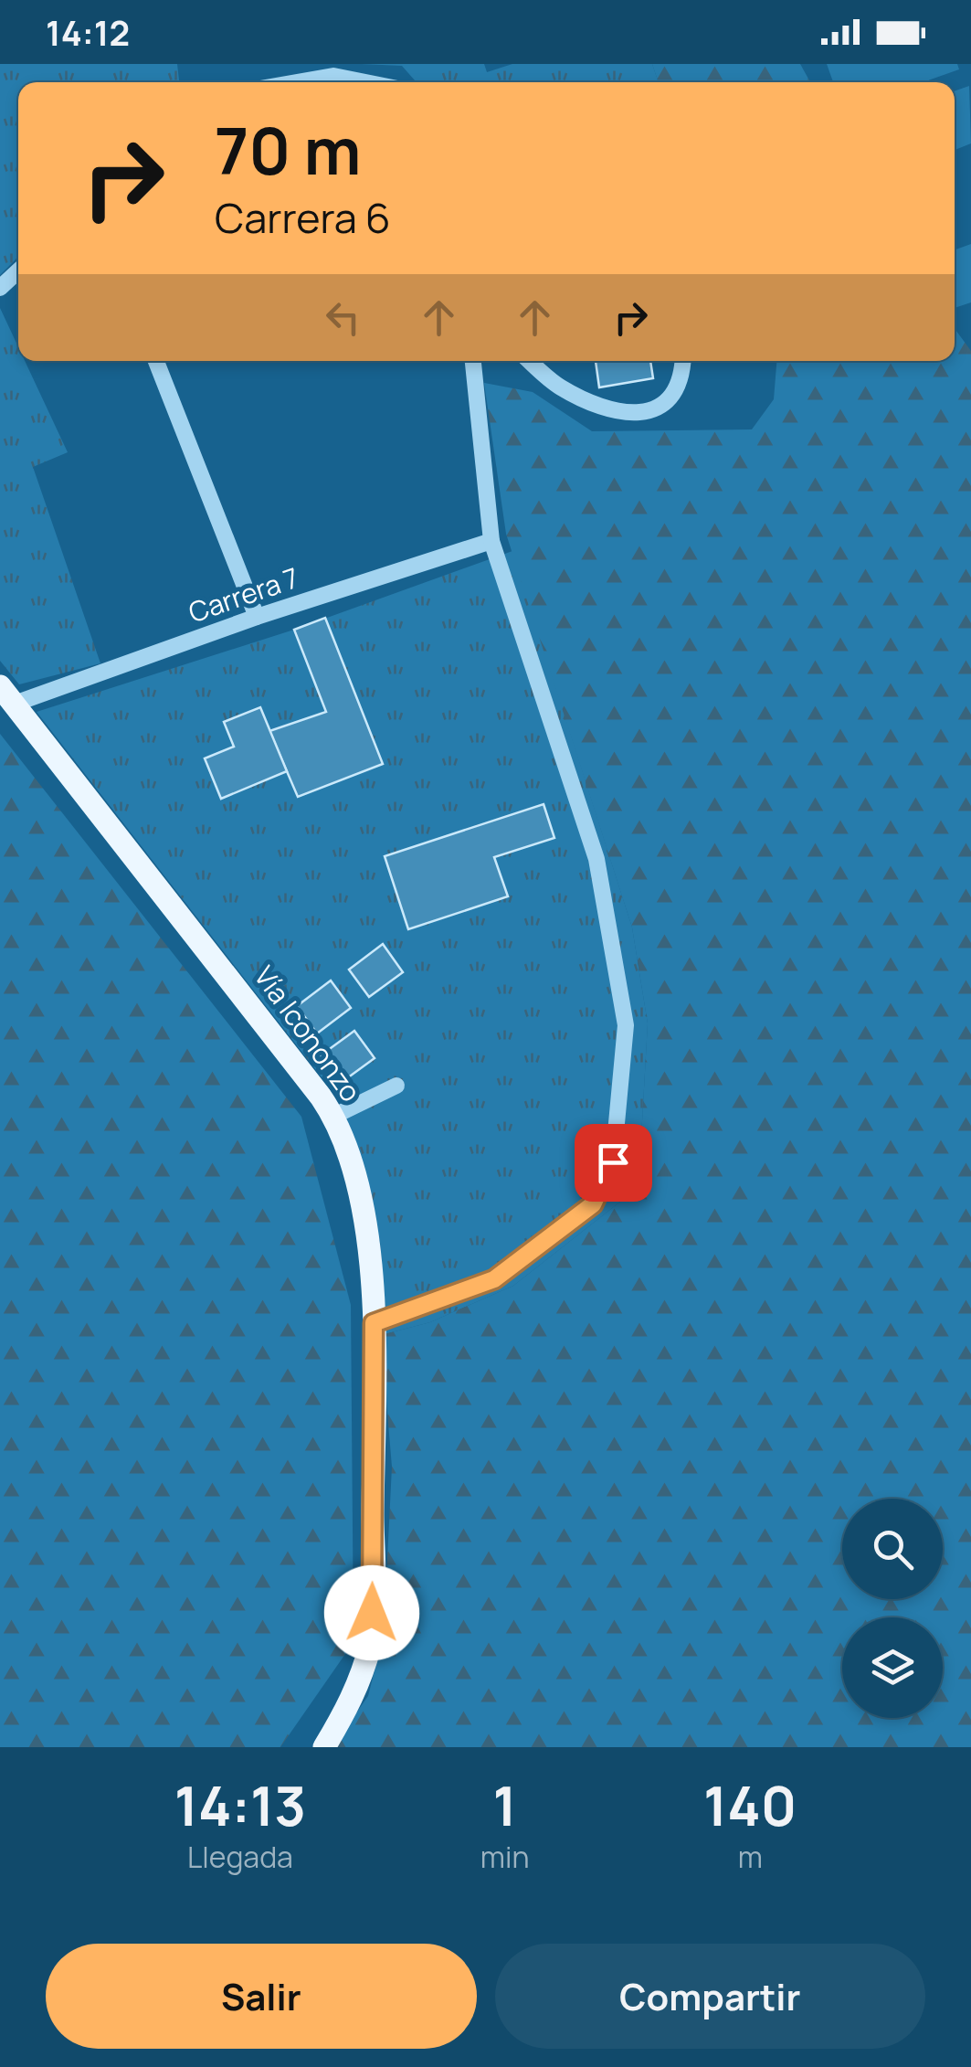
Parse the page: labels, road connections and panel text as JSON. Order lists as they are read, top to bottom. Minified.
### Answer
{"streets":{"main road":["Vía Icononzo"],"street":["Carrera 7"]},"crossings":[["Carrera 7","Vía Icononzo"]],"page":{"status":"14:12","turn":["70 m","Carrera 6"],"eta":["14:13","Llegada","1","min","140","m"],"buttons":["Salir","Compartir"]}}
